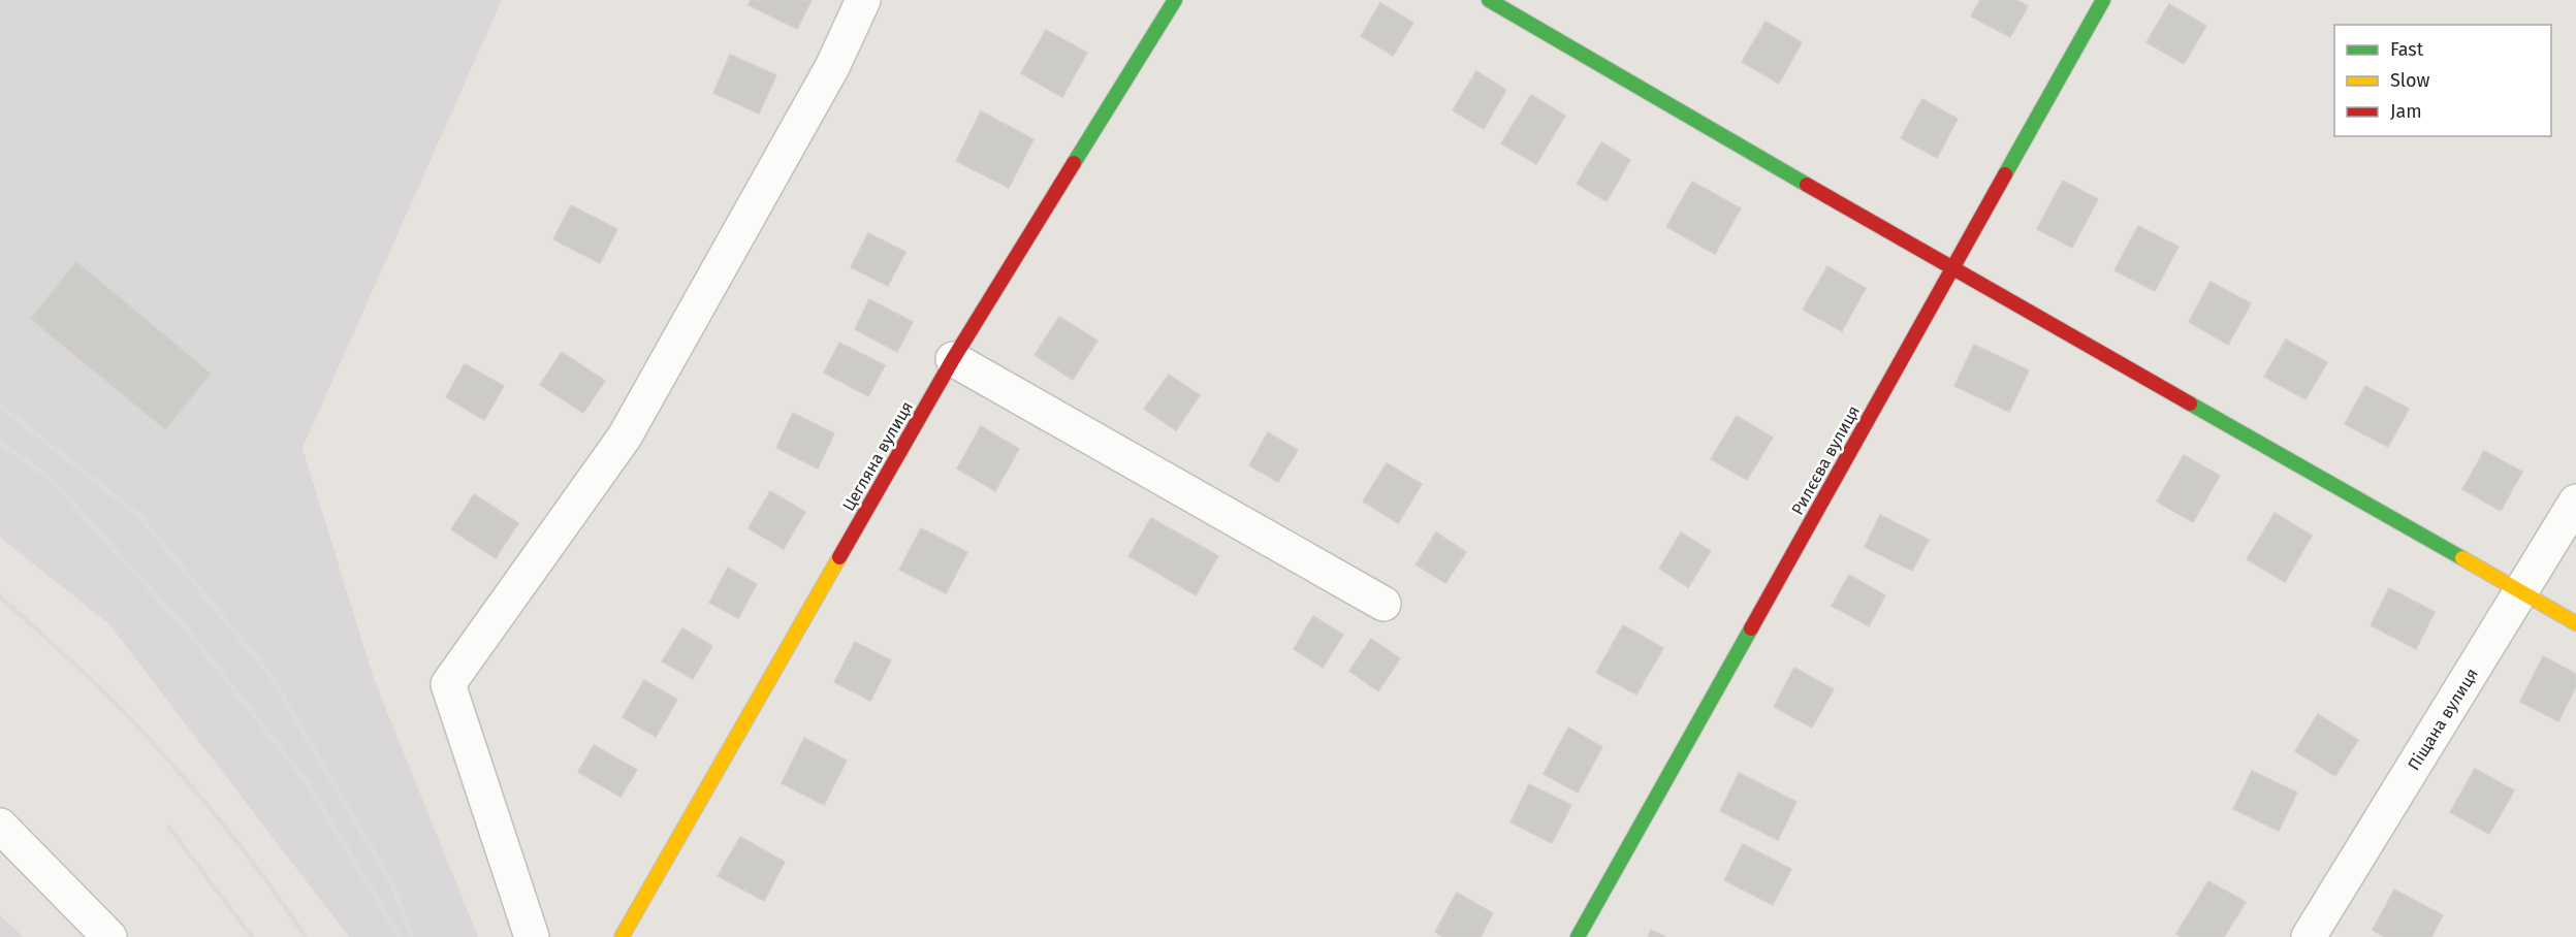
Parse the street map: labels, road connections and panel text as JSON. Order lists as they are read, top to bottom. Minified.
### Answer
{"streets":{"street":["Цегляна вулиця","Рилєєва вулиця","Піщана вулиця"]},"legend":["Fast","Slow","Jam"]}
